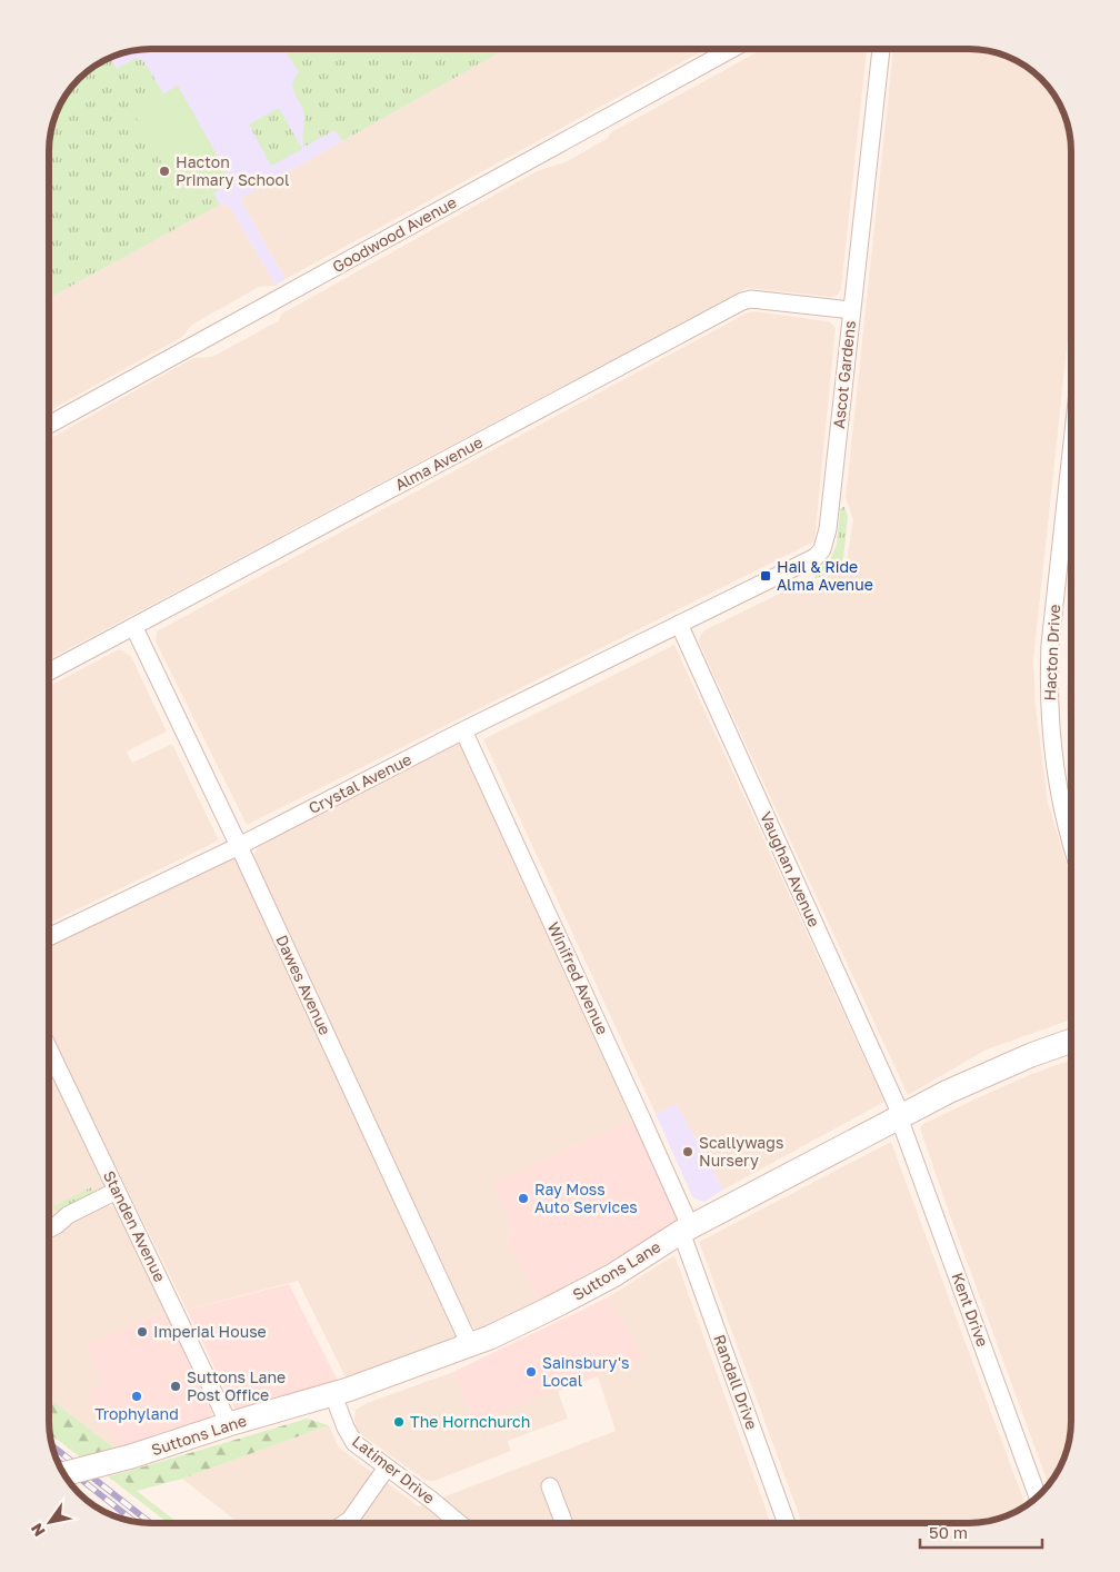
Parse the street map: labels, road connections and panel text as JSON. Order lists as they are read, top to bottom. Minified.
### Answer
{"streets":{"street":["Goodwood Avenue","Ascot Gardens","Alma Avenue","Hacton Drive","Crystal Avenue","Vaughan Avenue","Winifred Avenue","Dawes Avenue","Standen Avenue","Suttons Lane","Kent Drive","Randall Drive","Latimer Drive"]},"crossings":[["Ascot Gardens","Alma Avenue"],["Ascot Gardens","Crystal Avenue"],["Ascot Gardens","Vaughan Avenue"],["Alma Avenue","Dawes Avenue"],["Crystal Avenue","Vaughan Avenue"],["Crystal Avenue","Winifred Avenue"],["Crystal Avenue","Dawes Avenue"],["Vaughan Avenue","Suttons Lane"],["Vaughan Avenue","Kent Drive"],["Winifred Avenue","Suttons Lane"],["Winifred Avenue","Randall Drive"],["Dawes Avenue","Suttons Lane"],["Standen Avenue","Suttons Lane"],["Suttons Lane","Kent Drive"],["Suttons Lane","Randall Drive"],["Suttons Lane","Latimer Drive"]],"places":{"other":["Hacton Primary School","Scallywags Nursery","Ray Moss Auto Services","Imperial House","Sainsbury's Local","Suttons Lane Post Office","Trophyland","The Hornchurch"],"transit":["Hail & Ride Alma Avenue"]},"scale_bar":"50 m","north":"bottom left"}
